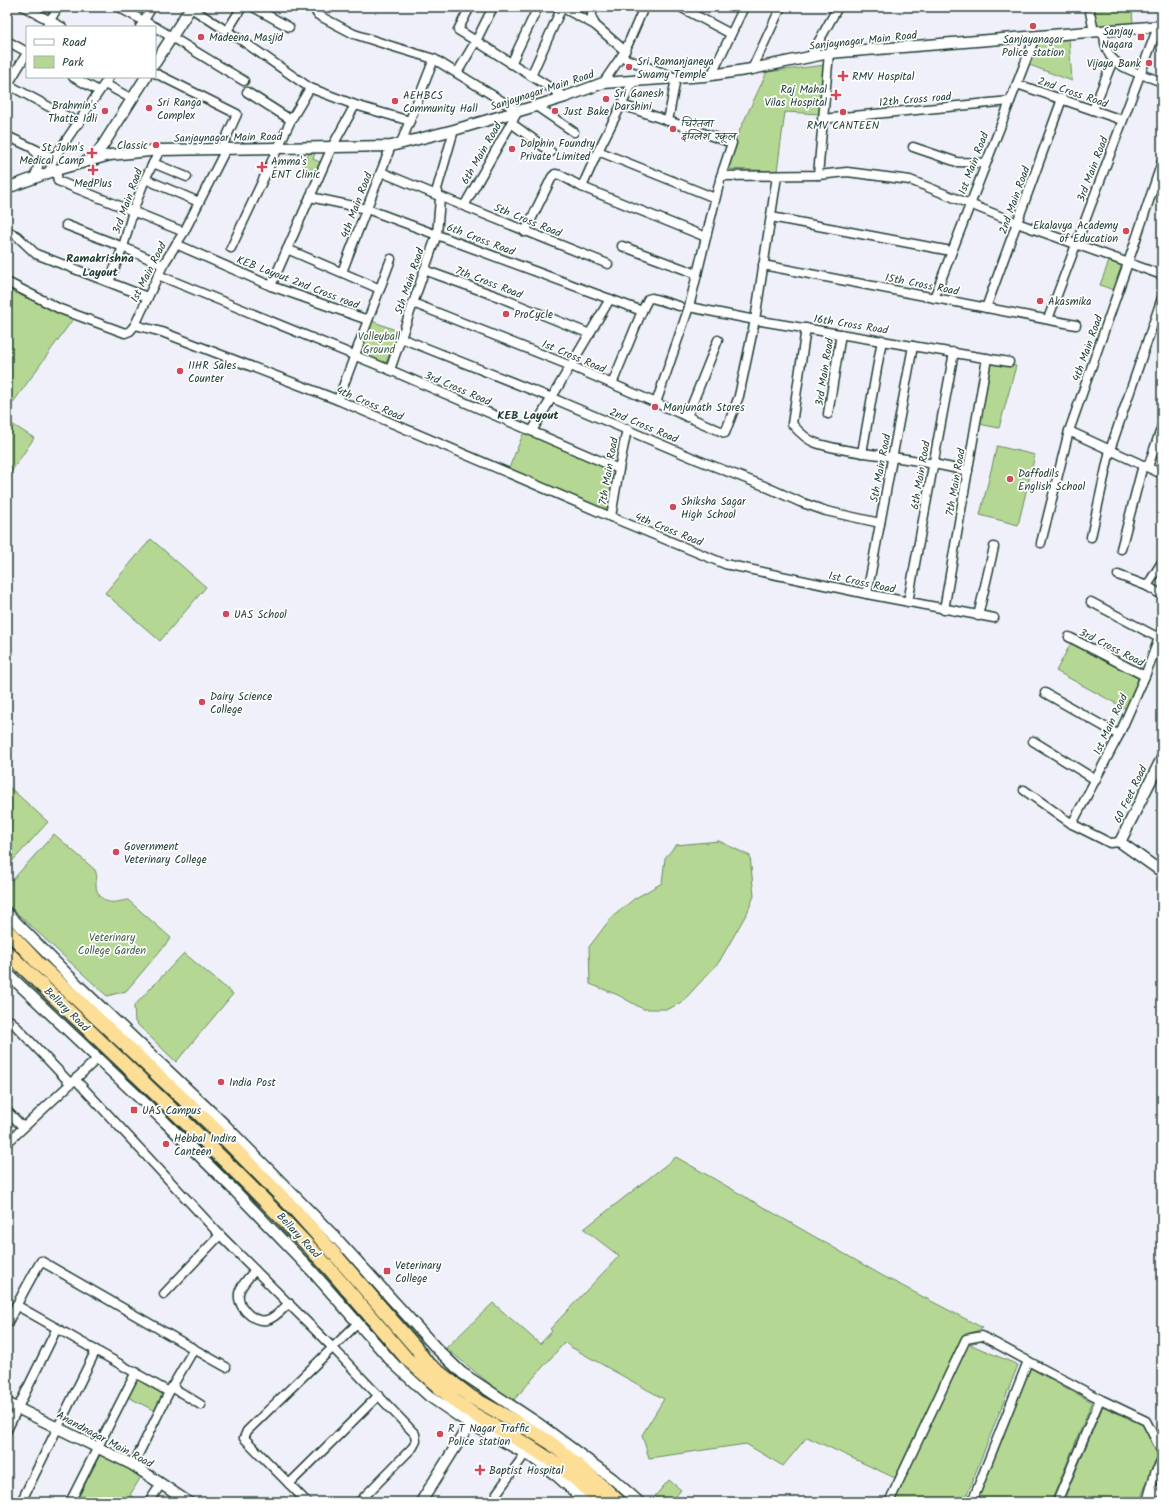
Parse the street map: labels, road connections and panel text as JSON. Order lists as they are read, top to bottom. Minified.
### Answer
{"streets":{"highway":["Bellary Road"],"street":["Sanjaynagar Main Road","2nd Cross Road","12th Cross road","6th Main Road","1st Main Road","3rd Main Road","2nd Main Road","4th Main Road","5th Cross Road","6th Cross Road","5th Main Road","KEB Layout 2nd Cross road","7th Cross Road","15th Cross Road","16th Cross Road","1st Cross Road","3rd Cross Road","4th Cross Road","7th Main Road","60 Feet Road","Anandnagar Main Road"]},"crossings":[["Sanjaynagar Main Road","6th Main Road"],["Sanjaynagar Main Road","1st Main Road"],["Sanjaynagar Main Road","3rd Main Road"],["Sanjaynagar Main Road","4th Main Road"],["Sanjaynagar Main Road","5th Main Road"],["2nd Cross Road","1st Main Road"],["2nd Cross Road","3rd Main Road"],["2nd Cross Road","2nd Main Road"],["2nd Cross Road","5th Main Road"],["2nd Cross Road","7th Main Road"],["12th Cross road","1st Main Road"],["6th Main Road","5th Cross Road"],["6th Main Road","16th Cross Road"],["6th Main Road","1st Cross Road"],["1st Main Road","KEB Layout 2nd Cross road"],["1st Main Road","15th Cross Road"],["1st Main Road","3rd Cross Road"],["1st Main Road","4th Cross Road"],["3rd Main Road","15th Cross Road"],["3rd Main Road","16th Cross Road"],["2nd Main Road","15th Cross Road"],["4th Main Road","5th Cross Road"],["4th Main Road","6th Cross Road"],["5th Cross Road","5th Main Road"],["6th Cross Road","5th Main Road"],["5th Main Road","7th Cross Road"],["5th Main Road","16th Cross Road"],["5th Main Road","1st Cross Road"],["5th Main Road","3rd Cross Road"],["16th Cross Road","1st Cross Road"],["16th Cross Road","7th Main Road"],["1st Cross Road","4th Cross Road"],["1st Cross Road","7th Main Road"],["3rd Cross Road","7th Main Road"],["4th Cross Road","7th Main Road"]],"districts":["Ramakrishna Layout","KEB Layout"],"parks":["Volleyball Ground","Veterinary College Garden"],"places":{"other":["Sanjayanagar Police station","Madeena Masjid","Vijaya Bank","Sri Ramanjaneya Swamy Temple","Sri Ganesh Darshini","AEHBCS Community Hall","Sri Ranga Complex","Brahmin's Thatte Idli","Just Bake","RMV CANTEEN","चिरंतना इंग्लिश स्कूल","Classic","Dolphin Foundry Private Limited","Ekalavya Academy of Education","Akasmika","ProCycle","IIHR Sales Counter","Manjunath Stores","Daffodils English School","Shiksha Sagar High School","UAS School","Dairy Science College","Government Veterinary College","India Post","Hebbal Indira Canteen","R T Nagar Traffic Police station"],"transit":["Sanjay Nagara","UAS Campus","Veterinary College"],"health":["RMV Hospital","Raj Mahal Vilas Hospital","St John's Medical Camp","Amma's ENT Clinic","MedPlus","Baptist Hospital"]},"legend":["Road","Park"]}
